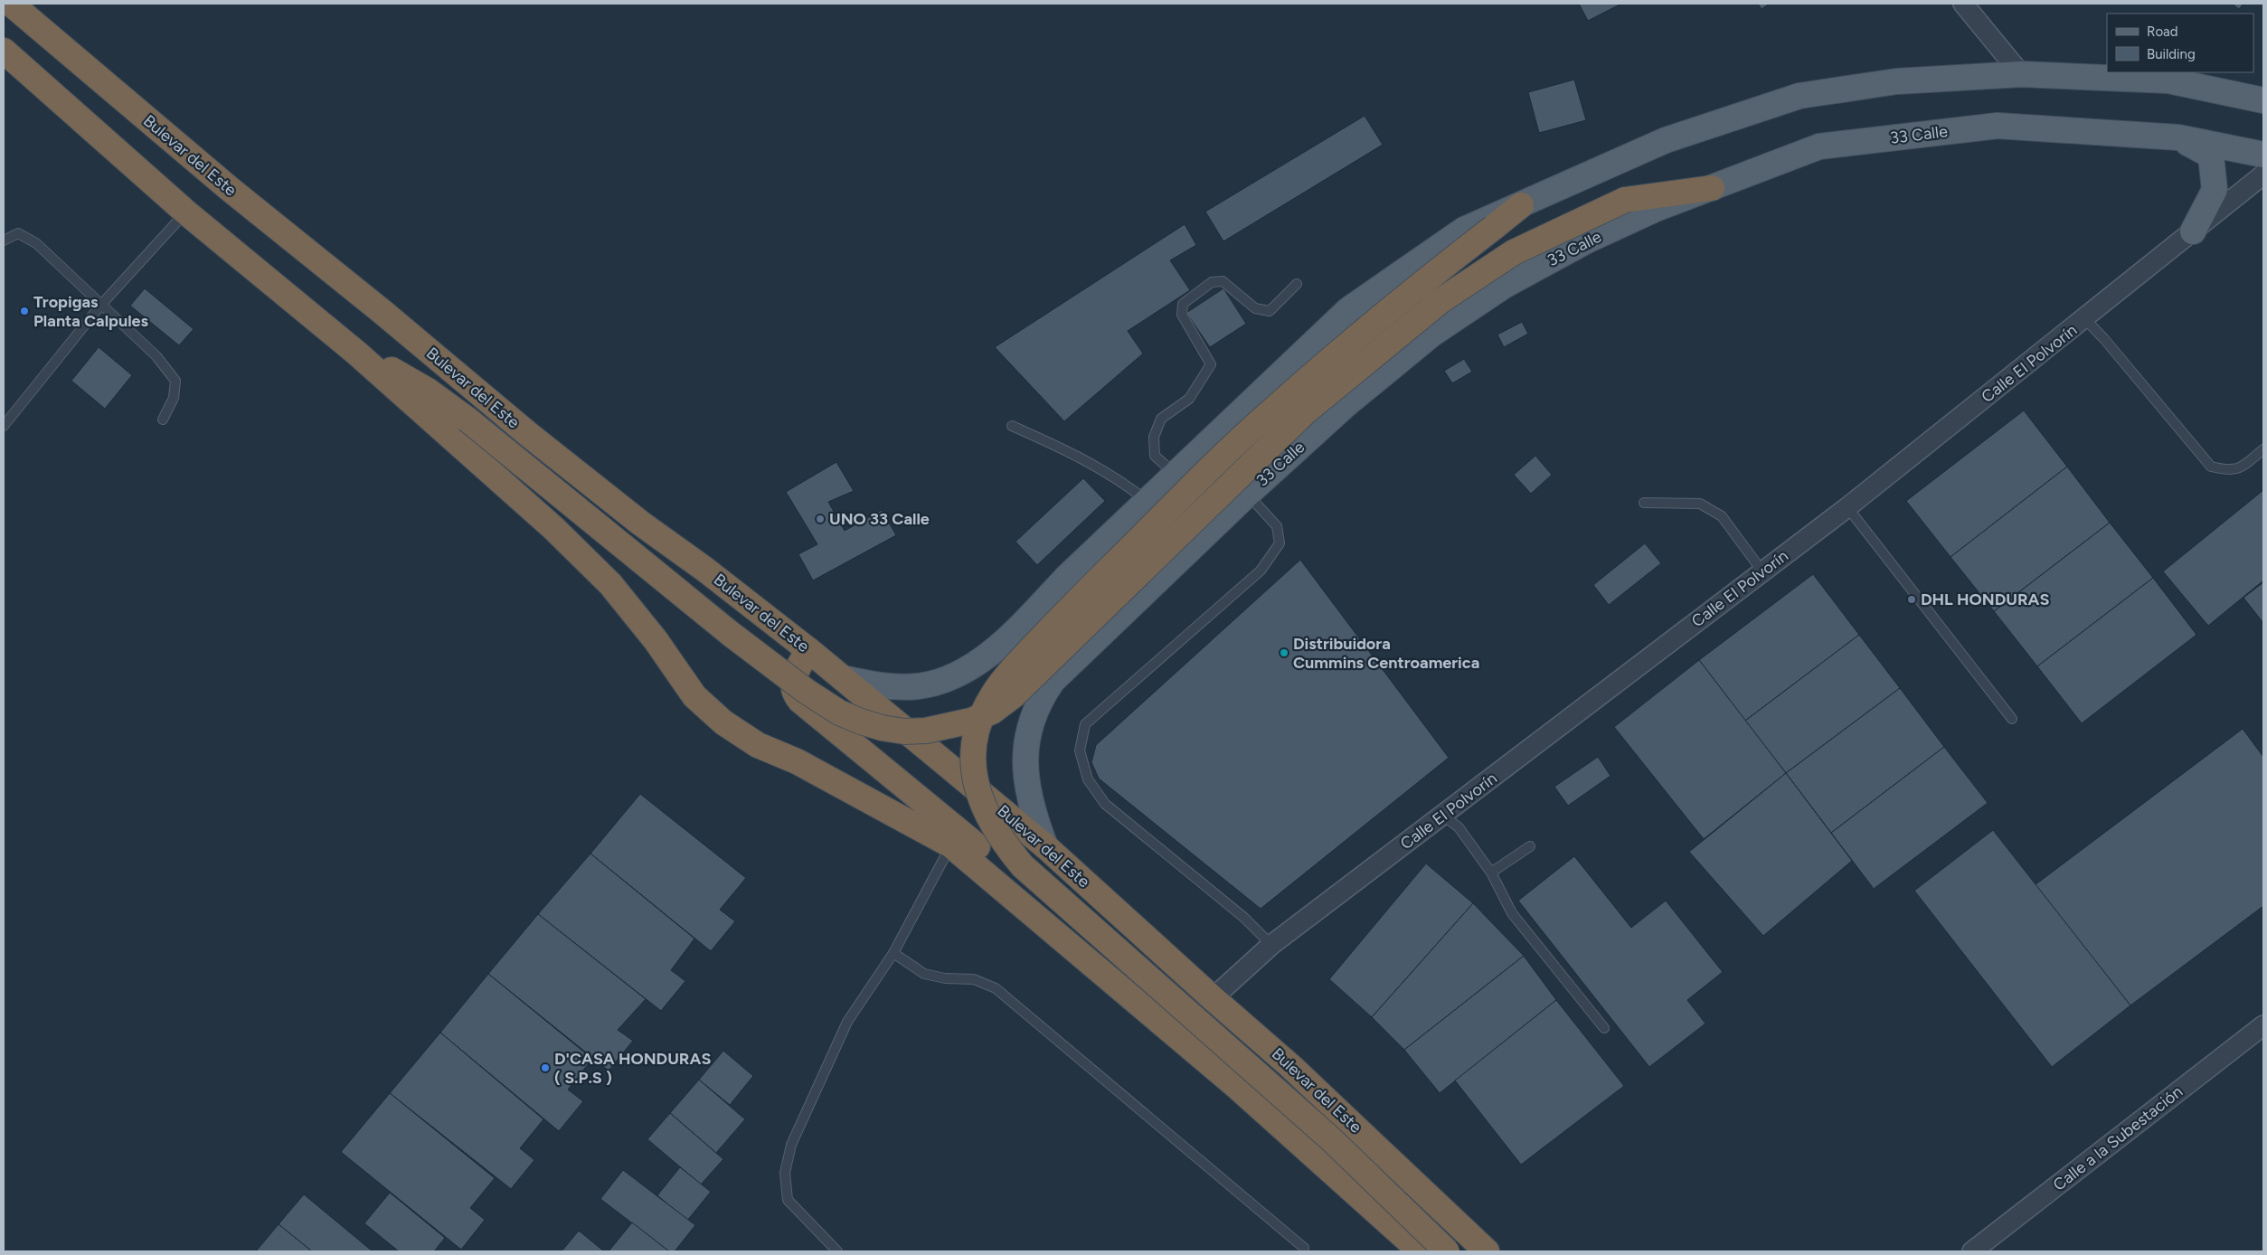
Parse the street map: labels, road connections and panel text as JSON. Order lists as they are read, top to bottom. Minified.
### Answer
{"streets":{"highway":["Bulevar del Este"],"main road":["33 Calle"],"street":["Calle El Polvorín","Calle a la Subestación"]},"crossings":[["33 Calle","Bulevar del Este"],["Bulevar del Este","Calle El Polvorín"]],"places":["Tropigas Planta Calpules","UNO 33 Calle","DHL HONDURAS","Distribuidora Cummins Centroamerica","D'CASA HONDURAS ( S.P.S )"],"legend":["Road","Building"]}
